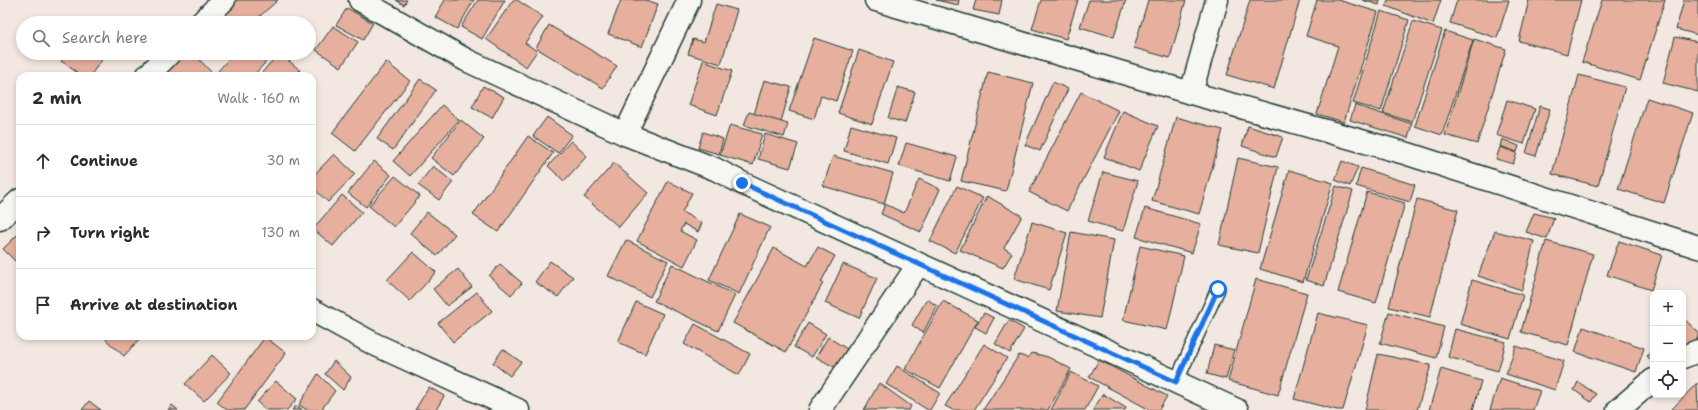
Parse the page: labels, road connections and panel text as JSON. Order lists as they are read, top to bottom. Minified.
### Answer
{"page":{"search":"Search here","heading":["2 min","Walk · 160 m"],"list":[["Continue","30 m"],["Turn right","130 m"],"Arrive at destination"],"map_buttons":["+","−"]}}
